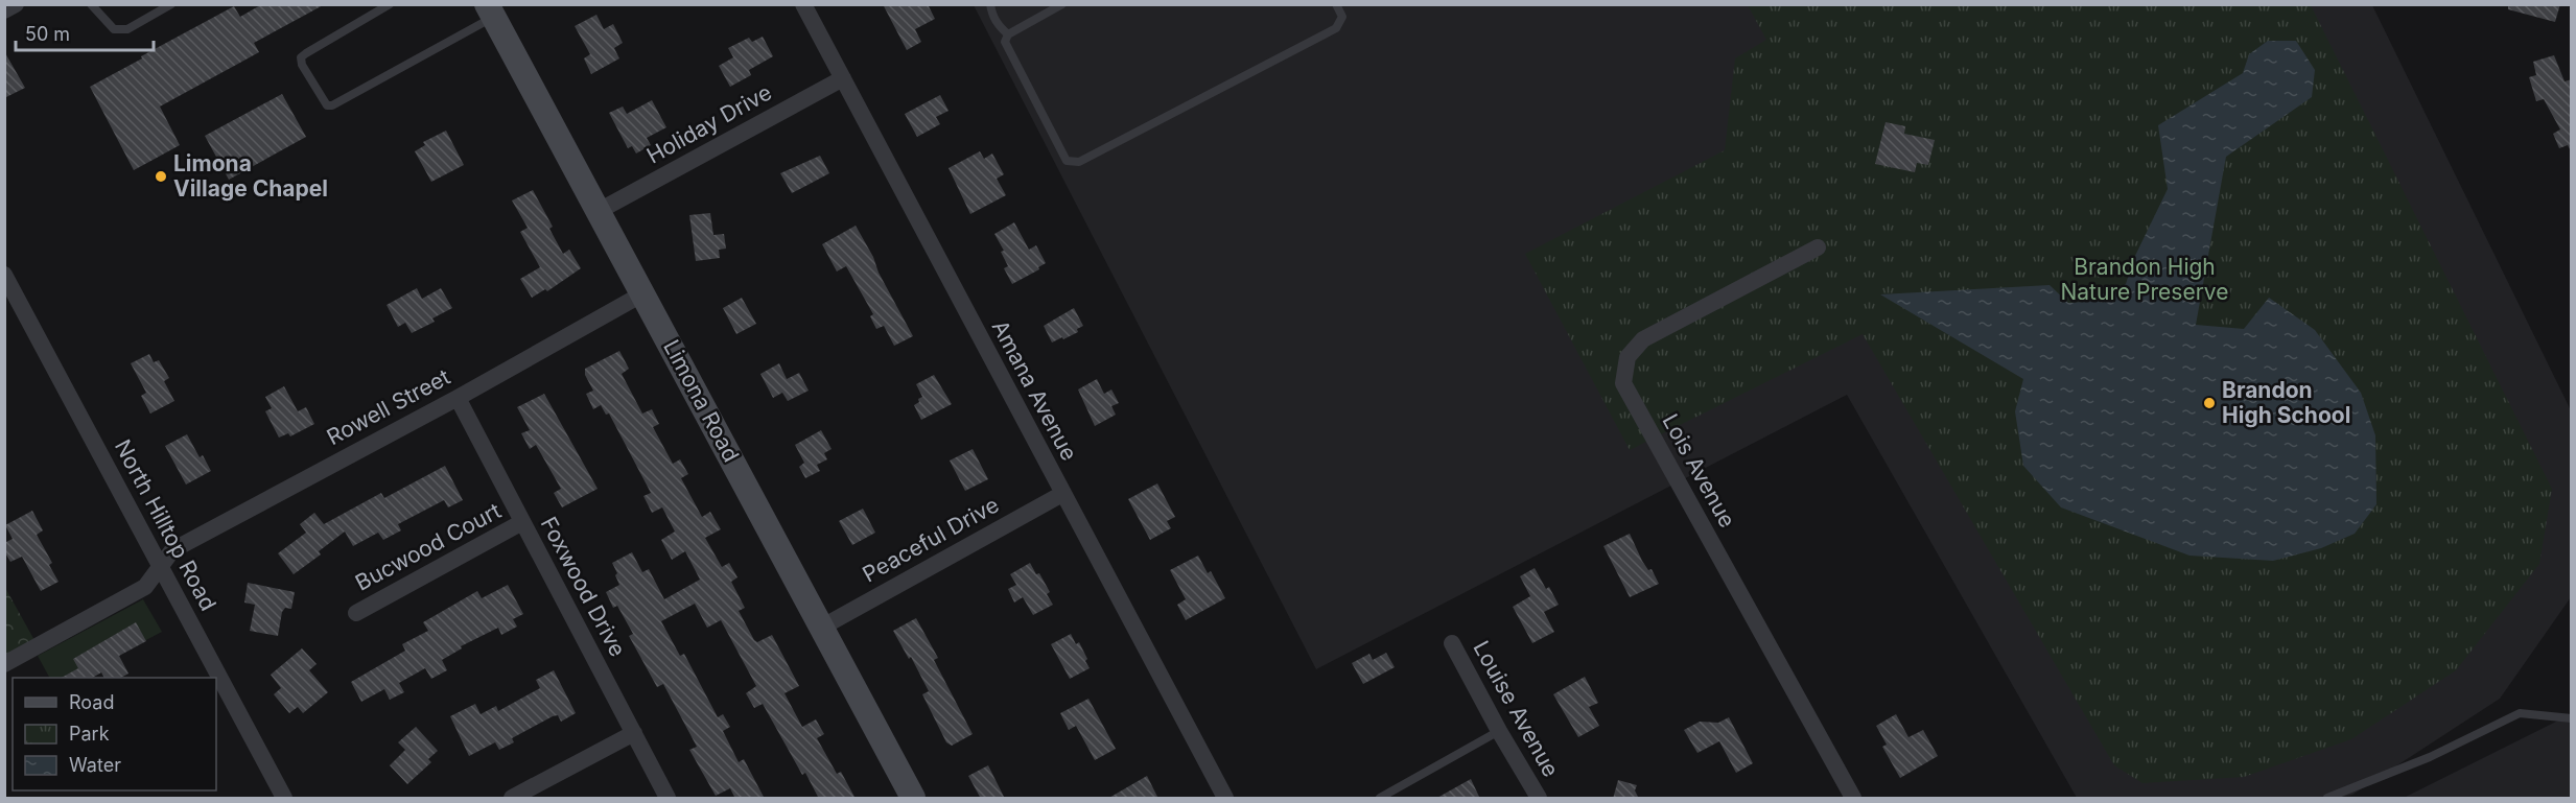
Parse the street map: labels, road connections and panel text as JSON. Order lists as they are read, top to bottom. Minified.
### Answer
{"streets":{"street":["Holiday Drive","Amana Avenue","Limona Road","Rowell Street","Lois Avenue","North Hilltop Road","Peaceful Drive","Bucwood Court","Foxwood Drive","Louise Avenue"]},"crossings":[["Holiday Drive","Amana Avenue"],["Holiday Drive","Limona Road"],["Amana Avenue","Peaceful Drive"],["Limona Road","Rowell Street"],["Limona Road","Peaceful Drive"],["Rowell Street","North Hilltop Road"],["Rowell Street","Foxwood Drive"],["Bucwood Court","Foxwood Drive"]],"parks":["Brandon High Nature Preserve"],"places":["Limona Village Chapel","Brandon High School"],"legend":["Road","Park","Water"],"scale_bar":"50 m"}
